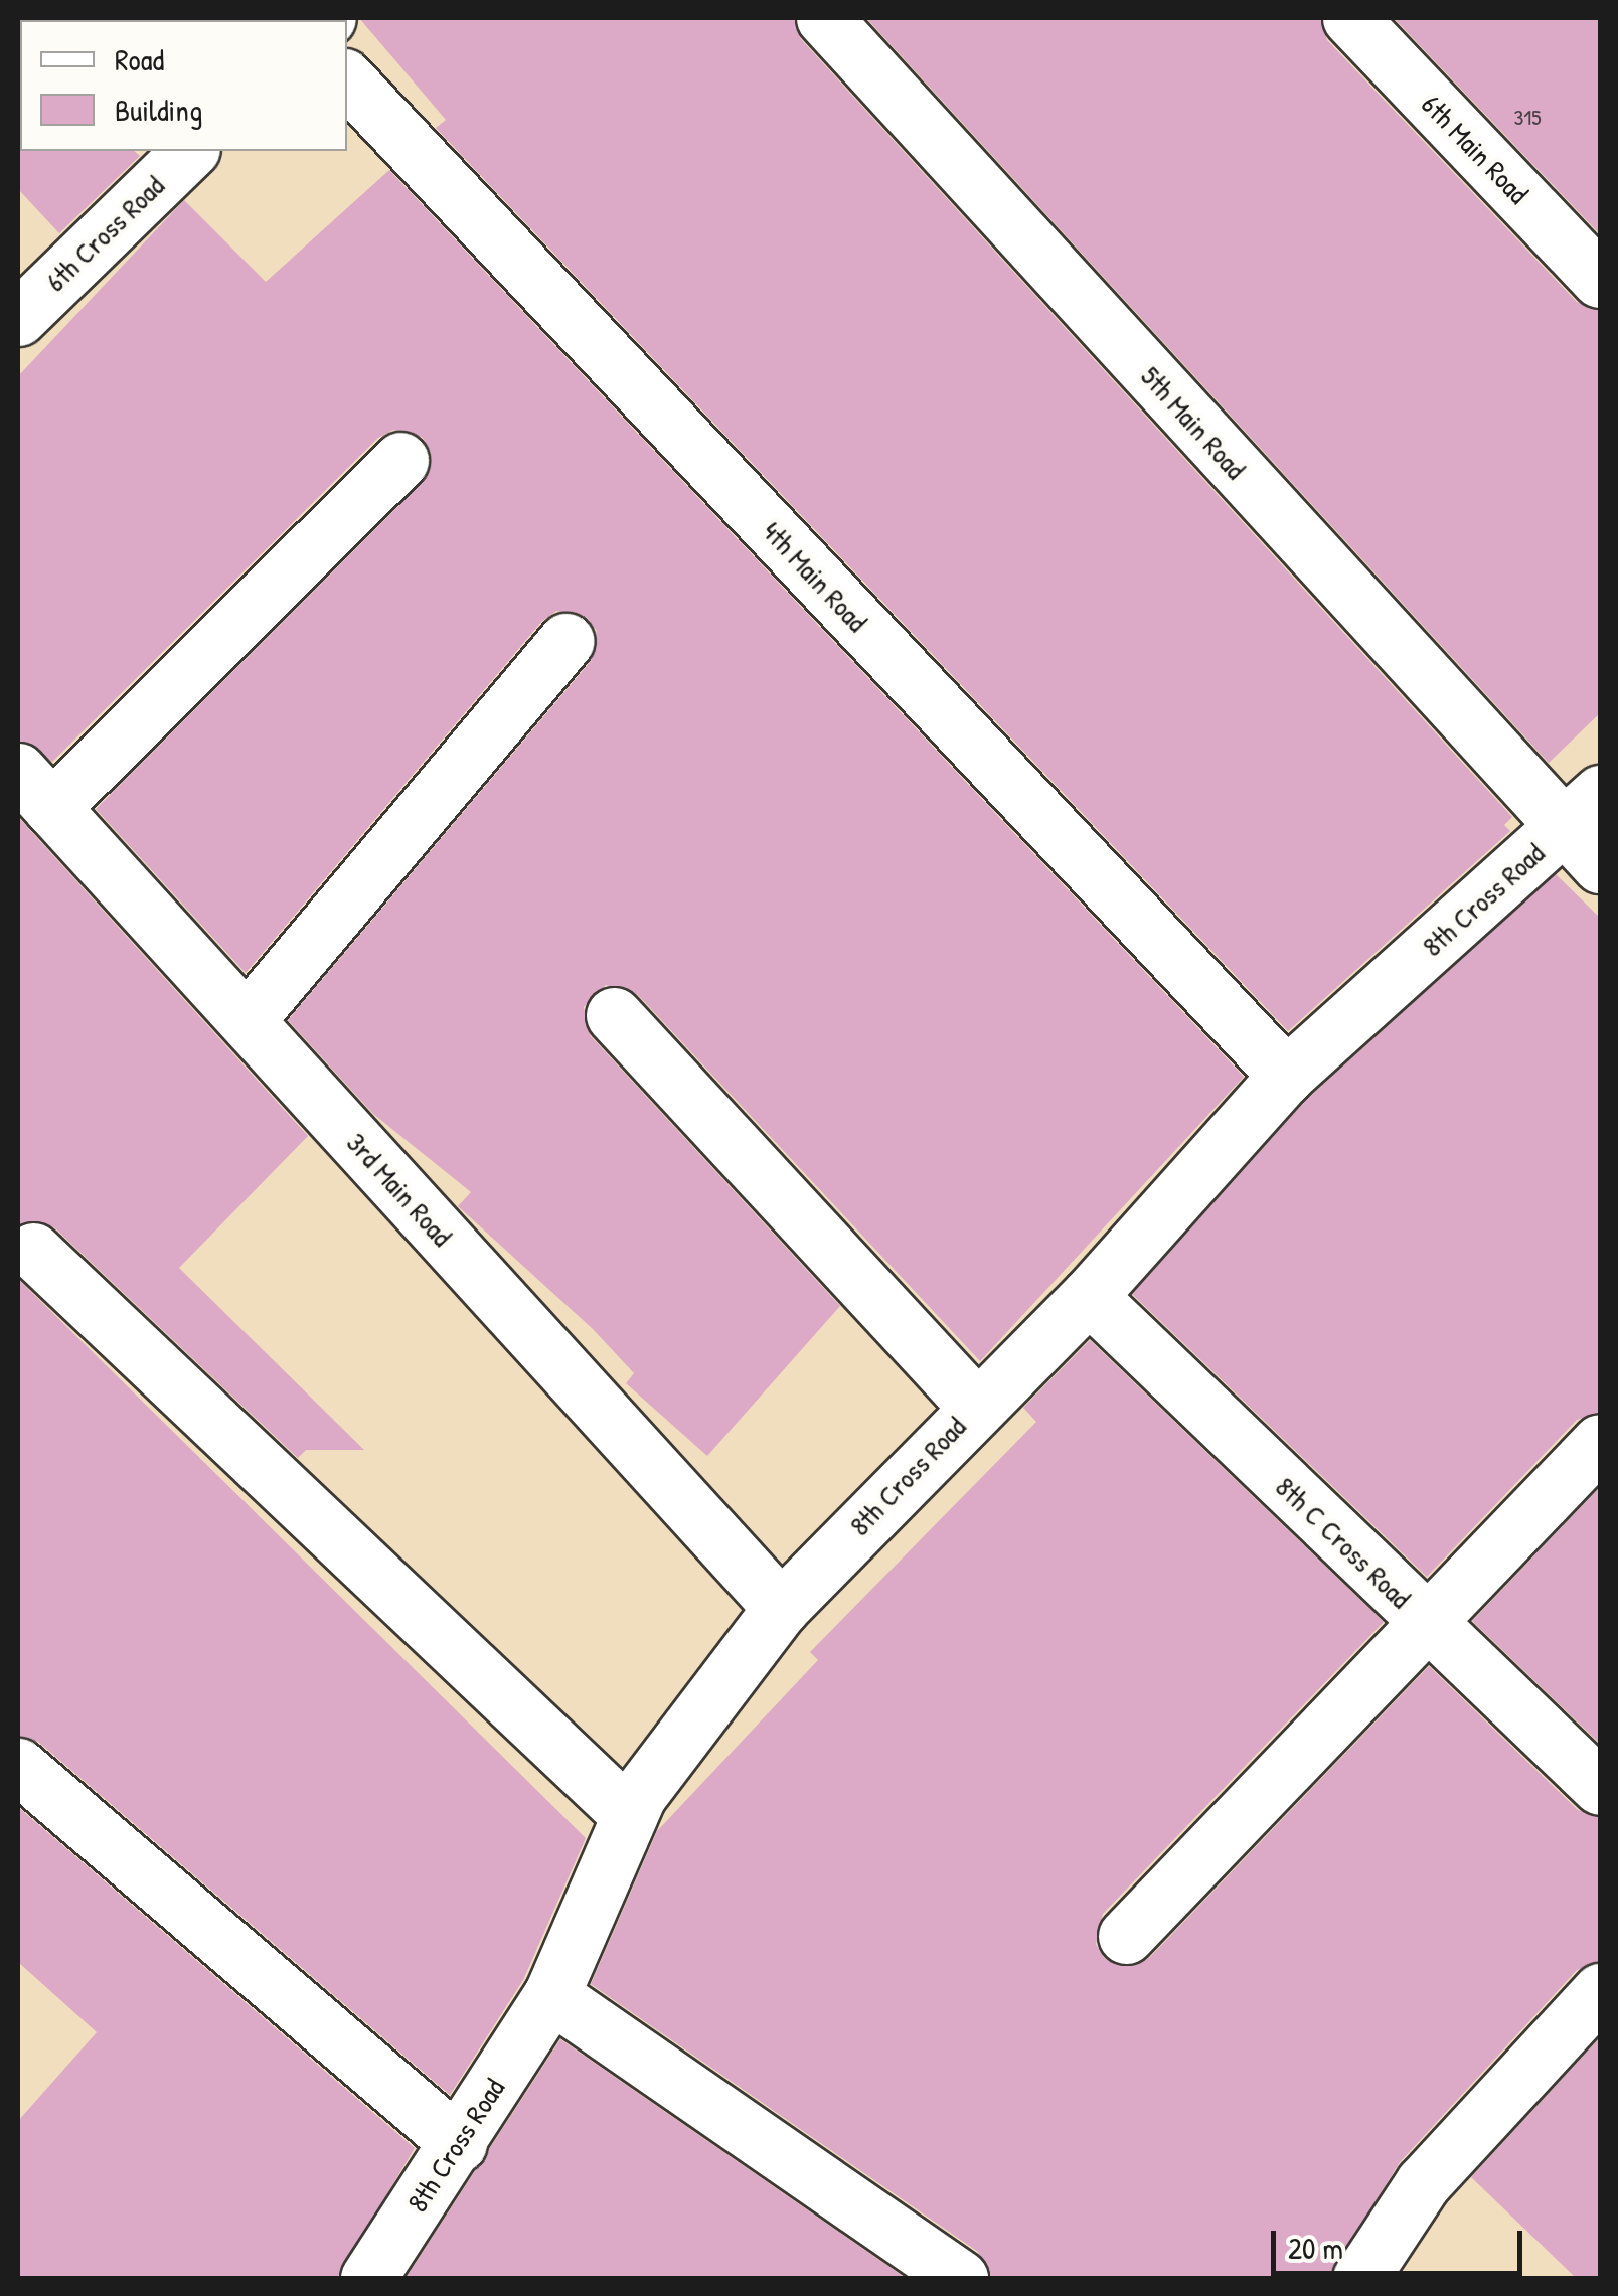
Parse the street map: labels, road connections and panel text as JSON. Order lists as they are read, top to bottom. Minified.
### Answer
{"streets":{"street":["6th Main Road","6th Cross Road","5th Main Road","4th Main Road","8th Cross Road","3rd Main Road","8th C Cross Road"]},"crossings":[["5th Main Road","8th Cross Road"],["4th Main Road","8th Cross Road"],["8th Cross Road","3rd Main Road"],["8th Cross Road","8th C Cross Road"]],"house_numbers":["315"],"legend":["Road","Building"],"scale_bar":"20 m"}
